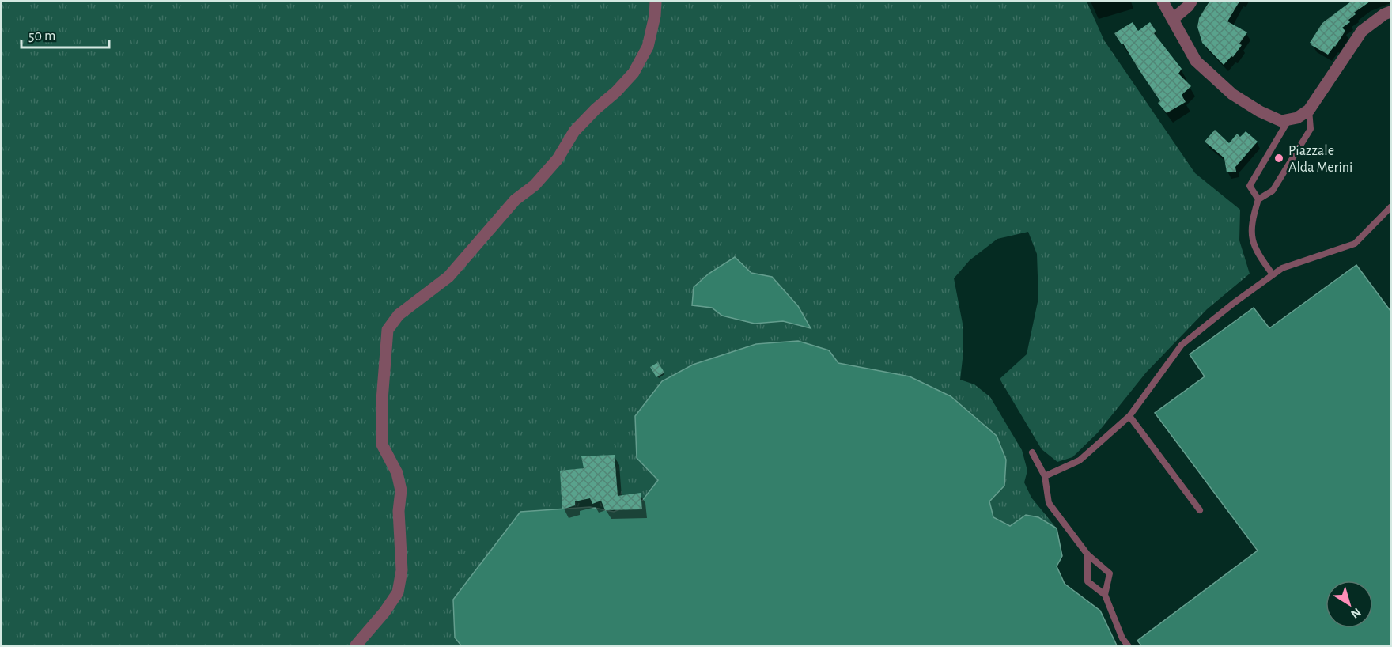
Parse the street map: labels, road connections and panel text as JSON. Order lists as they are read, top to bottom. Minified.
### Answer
{"places":["Piazzale Alda Merini"],"scale_bar":"50 m","north":"bottom right"}
